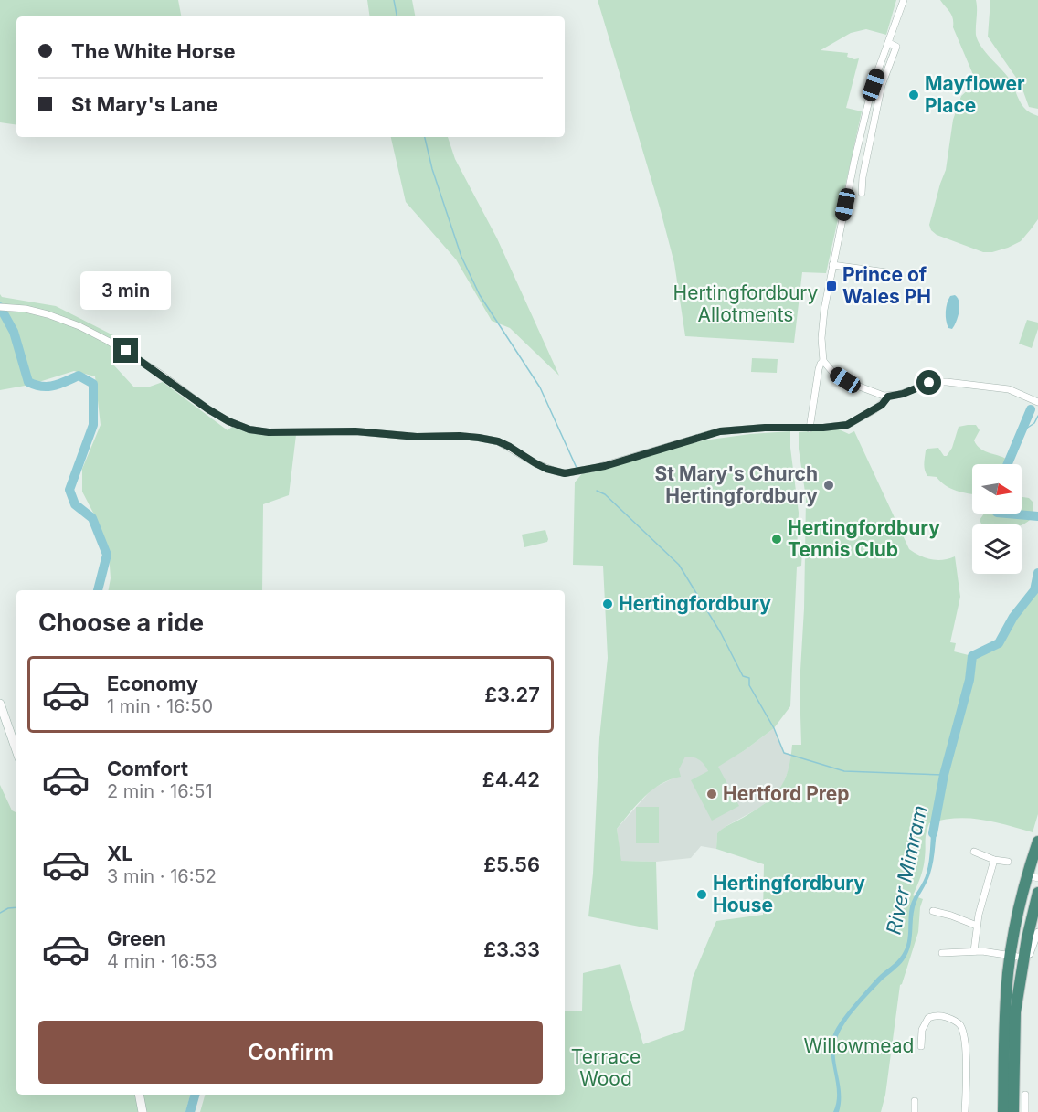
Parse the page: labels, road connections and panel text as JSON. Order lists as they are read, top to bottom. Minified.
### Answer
{"water":["River Mimram"],"parks":["Hertingfordbury Allotments","Willowmead","Terrace Wood"],"places":{"other":["Mayflower Place","St Mary's Church Hertingfordbury","Hertingfordbury Tennis Club","Hertingfordbury","Hertford Prep","Hertingfordbury House"],"transit":["Prince of Wales PH"]},"north":"right","page":{"banner":["The White Horse","St Mary's Lane"],"bubble":"3 min","heading":"Choose a ride","list":[{"name":"Economy","note":"1 min · 16:50","value":"£3.27"},{"name":"Comfort","note":"2 min · 16:51","value":"£4.42"},{"name":"XL","note":"3 min · 16:52","value":"£5.56"},{"name":"Green","note":"4 min · 16:53","value":"£3.33"}],"buttons":"Confirm"}}
